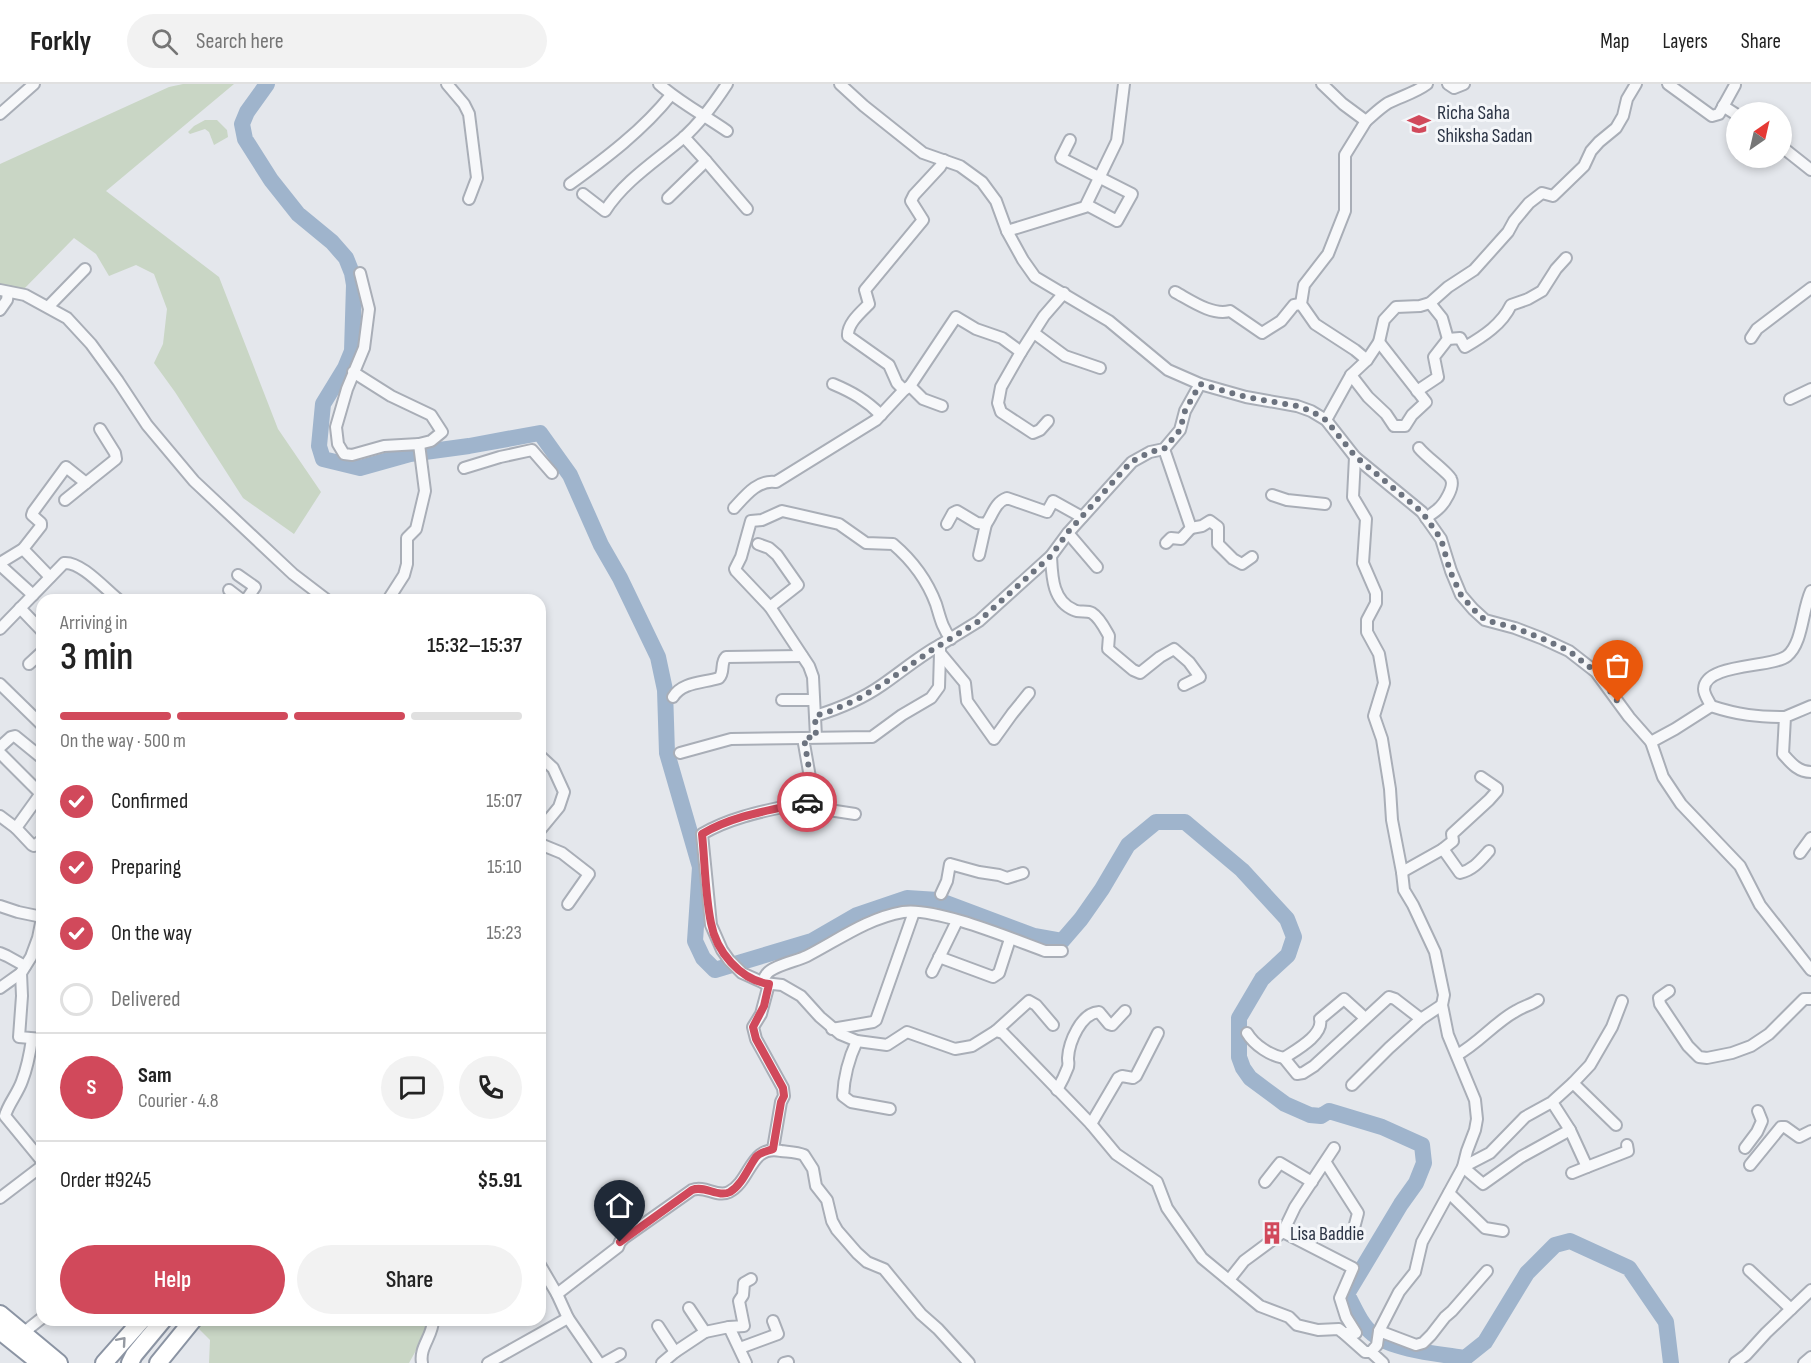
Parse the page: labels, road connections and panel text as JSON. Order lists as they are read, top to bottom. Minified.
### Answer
{"places":{"school or university":["Richa Saha Shiksha Sadan"],"building":["Lisa Baddie"]},"north":"top right","page":{"header":"Forkly","search":"Search here","nav":["Map","Layers","Share"],"heading":["3 min","Arriving in","15:32–15:37"],"panel":["Sam","Courier · 4.8","Order #9245","$5.91"],"bar":"On the way · 500 m","list":[["Confirmed","15:07"],["Preparing","15:10"],["On the way","15:23"],"Delivered"],"round":"S","buttons":["Help","Share"]}}
